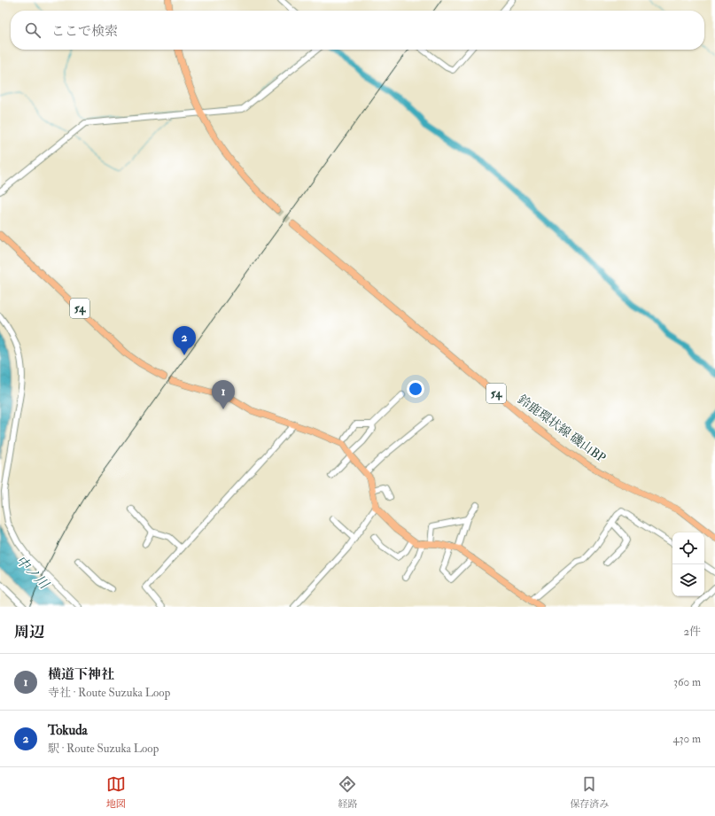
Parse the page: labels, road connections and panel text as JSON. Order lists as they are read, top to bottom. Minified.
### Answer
{"streets":{"main road":["54","鈴鹿環状線 磯山BP"]},"water":["中ノ川"],"page":{"search":"ここで検索","pins":["2","1"],"heading":["周辺","2件"],"list":[{"mark":"1","name":"横道下神社","note":"寺社 · Route Suzuka Loop","value":"360 m"},{"mark":"2","name":"Tokuda","note":"駅 · Route Suzuka Loop","value":"430 m"}],"nav":["地図","経路","保存済み"]}}
